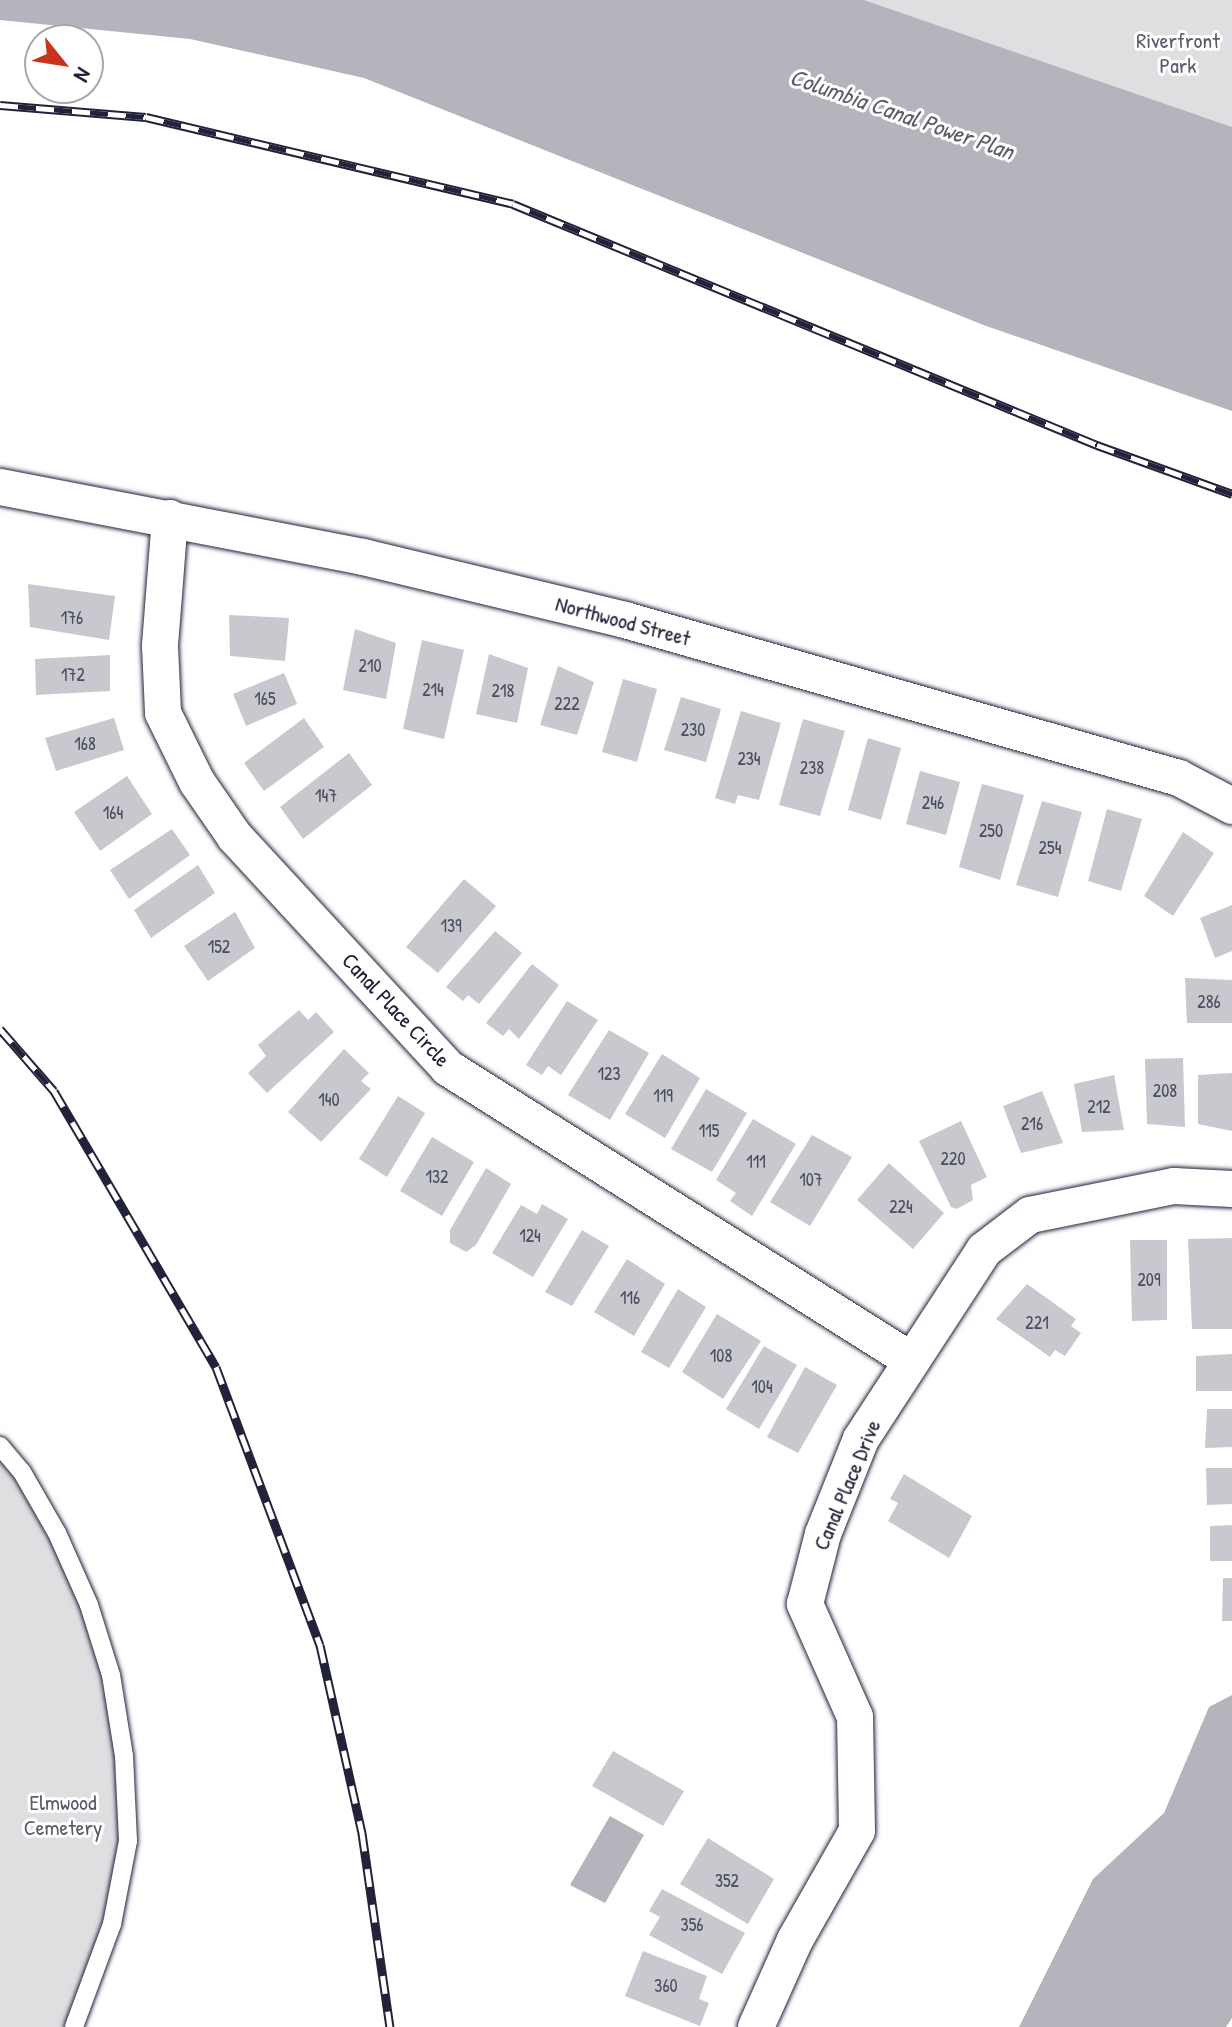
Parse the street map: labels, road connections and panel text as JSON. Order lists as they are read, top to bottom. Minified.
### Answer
{"streets":{"street":["Northwood Street","Canal Place Circle","Canal Place Drive"]},"crossings":[["Northwood Street","Canal Place Circle"],["Canal Place Circle","Canal Place Drive"]],"water":["Columbia Canal Power Plan"],"parks":["Riverfront Park","Elmwood Cemetery"],"house_numbers":["176","210","172","214","218","165","222","230","168","234","238","147","246","164","250","254","139","152","286","123","208","119","140","212","216","115","220","111","132","107","224","124","209","116","221","108","104","352","356","360"],"north":"bottom right"}
